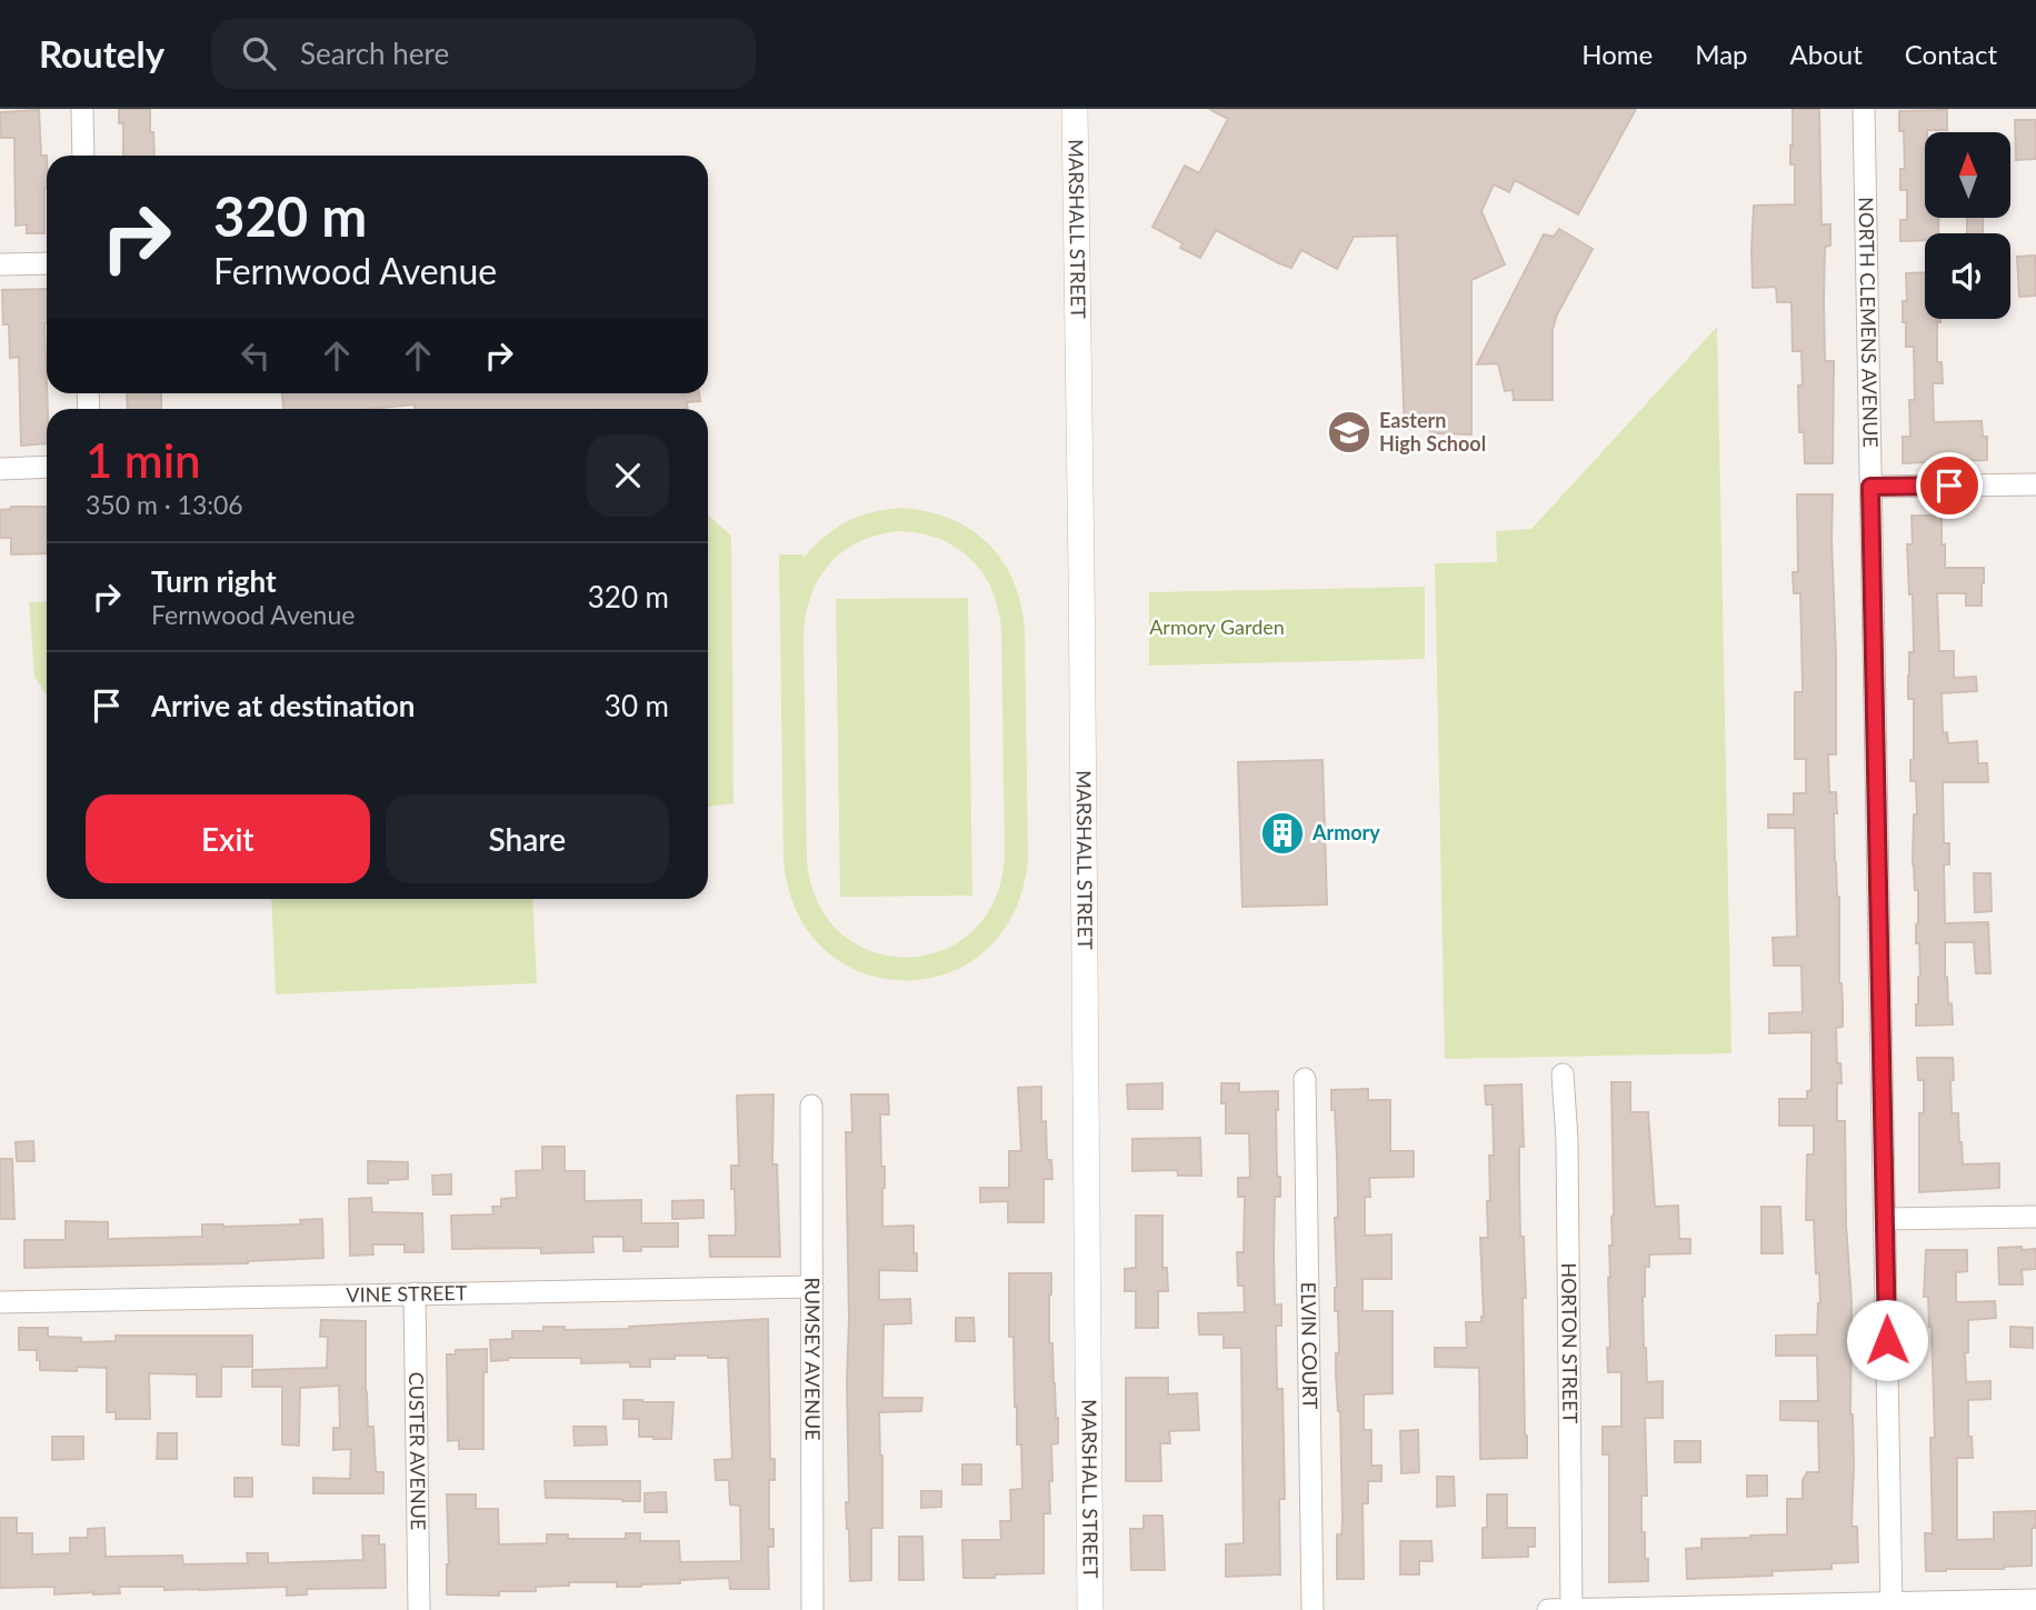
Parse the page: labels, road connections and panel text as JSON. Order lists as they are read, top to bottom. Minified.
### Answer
{"streets":{"street":["MARSHALL STREET","NORTH CLEMENS AVENUE","VINE STREET","HORTON STREET","ELVIN COURT","RUMSEY AVENUE","CUSTER AVENUE"]},"crossings":[["VINE STREET","RUMSEY AVENUE"],["VINE STREET","CUSTER AVENUE"]],"parks":["Armory Garden"],"places":{"school or university":["Eastern High School"],"building":["Armory"]},"north":"top","page":{"header":"Routely","search":"Search here","nav":["Home","Map","About","Contact"],"turn":["320 m","Fernwood Avenue"],"heading":["1 min","350 m · 13:06"],"list":[{"name":"Turn right","note":"Fernwood Avenue","value":"320 m"},{"name":"Arrive at destination","value":"30 m"}],"buttons":["Exit","Share"]}}
